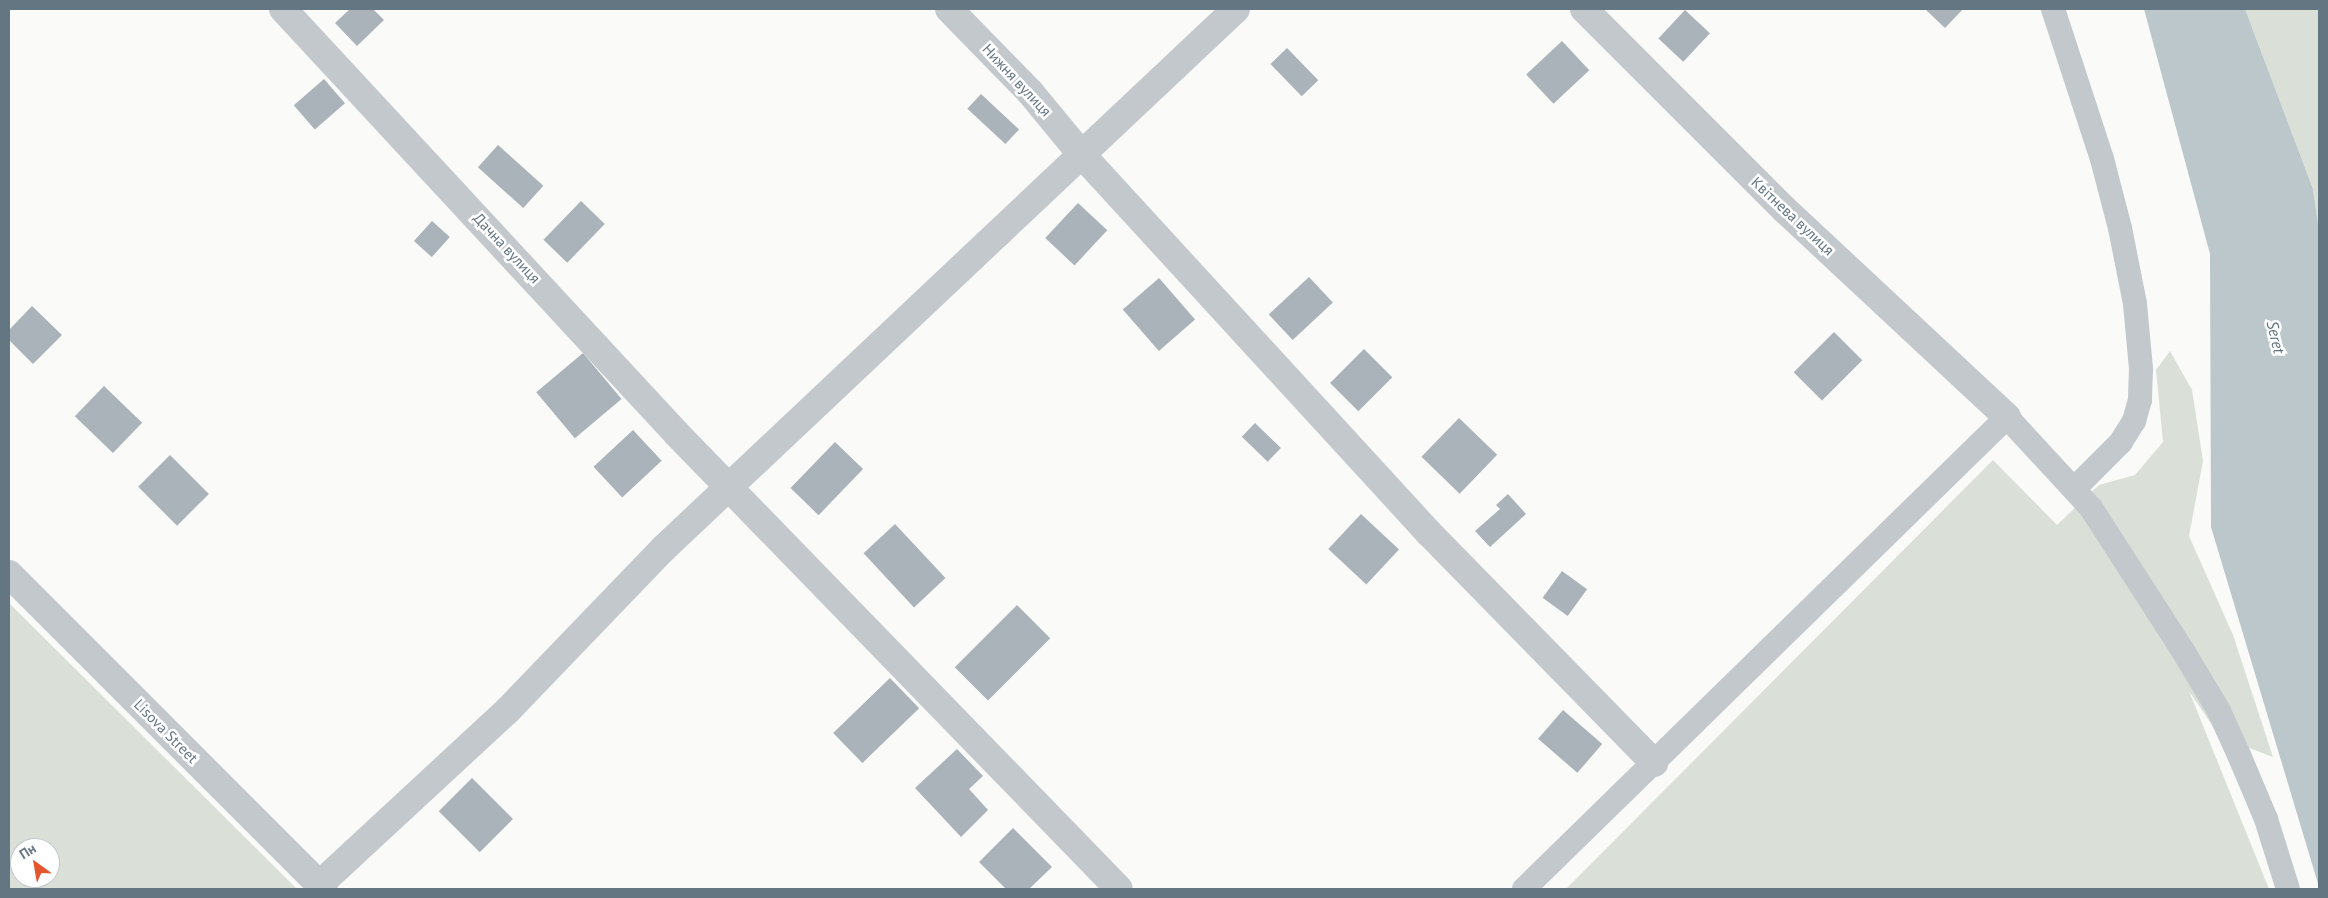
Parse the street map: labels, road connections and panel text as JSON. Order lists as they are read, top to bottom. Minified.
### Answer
{"streets":{"street":["Нижня вулиця","Квітнева вулиця","Дачна вулиця","Lisova Street"]},"water":["Seret"],"north":"top left"}
